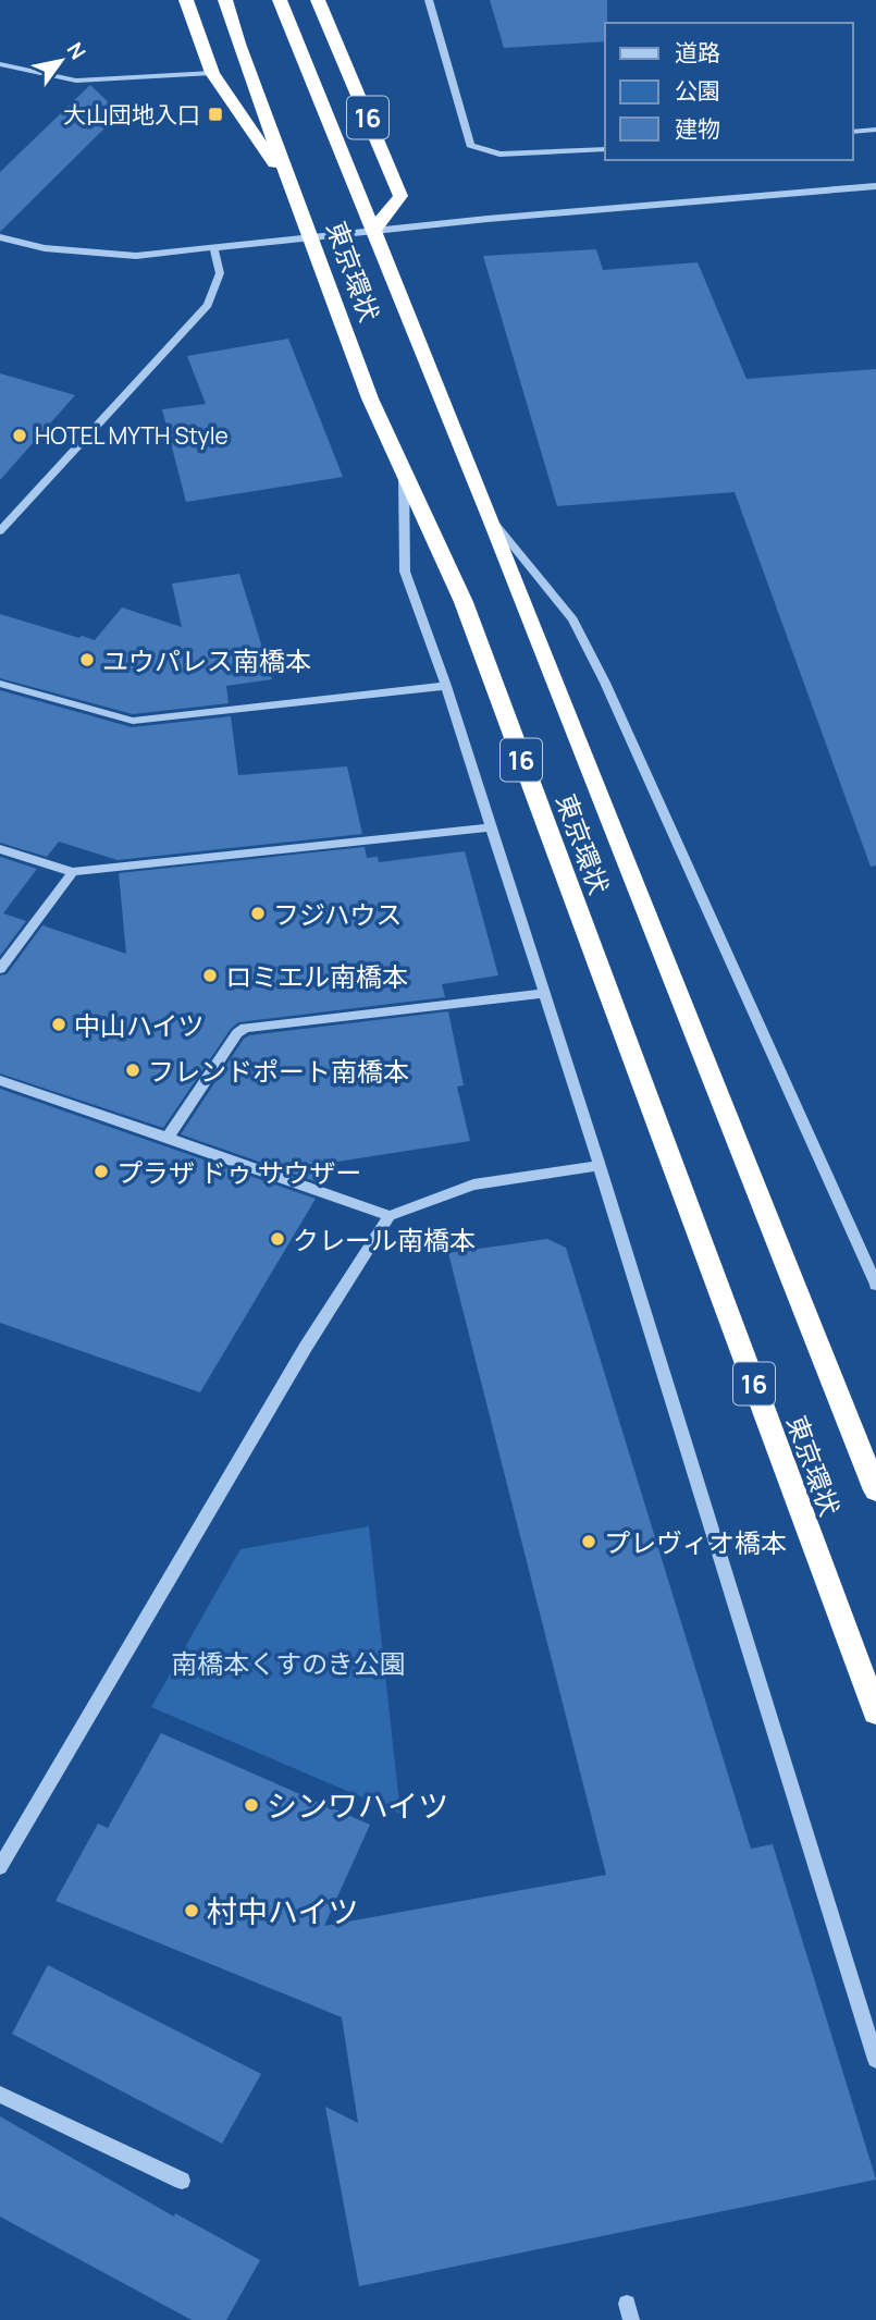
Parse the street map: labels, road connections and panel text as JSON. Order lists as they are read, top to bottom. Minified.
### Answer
{"streets":{"highway":["16","東京環状"]},"crossings":[["16","東京環状"]],"parks":["南橋本くすのき公園"],"places":{"transit":["大山団地入口"],"other":["HOTEL MYTH Style","ユウパレス南橋本","フジハウス","ロミエル南橋本","中山ハイツ","フレンドポート南橋本","プラザ ドゥ サウザー","クレール南橋本","プレヴィオ橋本","シンワハイツ","村中ハイツ"]},"legend":["道路","公園","建物"],"north":"top right"}
